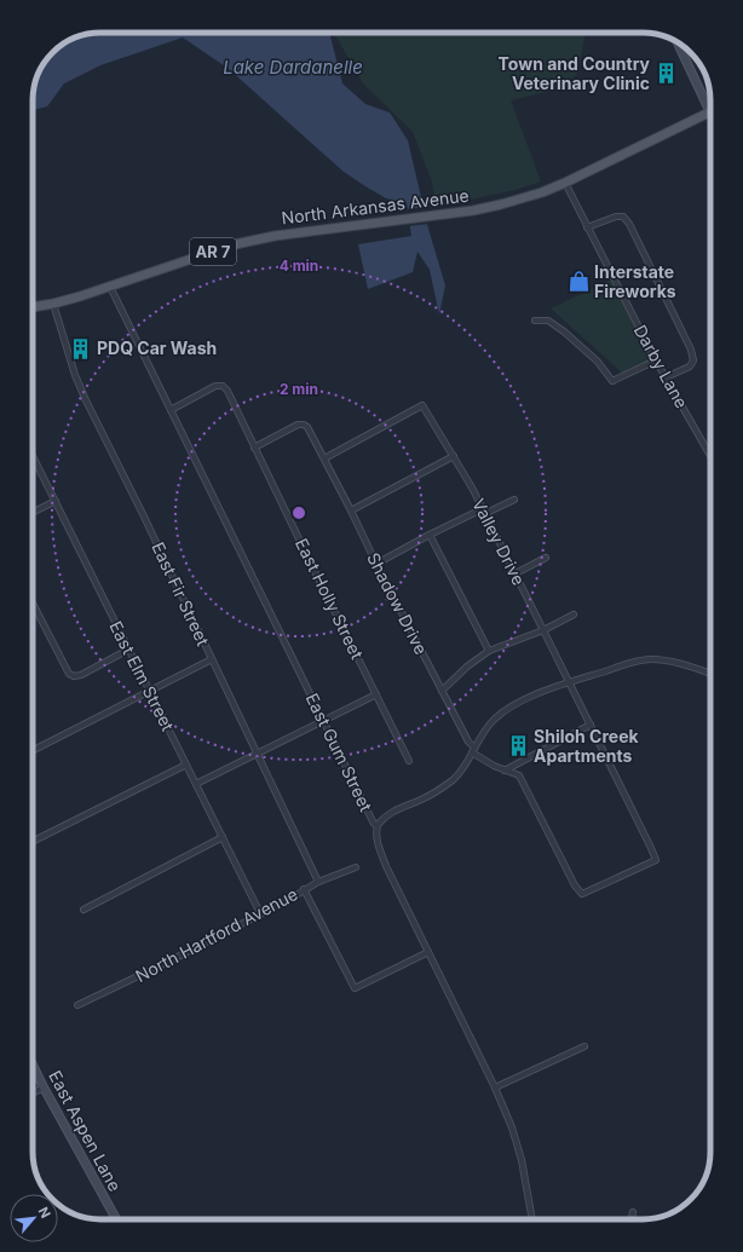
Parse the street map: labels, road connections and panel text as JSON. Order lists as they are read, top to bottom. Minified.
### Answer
{"streets":{"main road":["North Arkansas Avenue","AR 7"],"street":["Darby Lane","Valley Drive","East Fir Street","East Holly Street","Shadow Drive","East Elm Street","East Gum Street","North Hartford Avenue","East Aspen Lane"]},"crossings":[["North Arkansas Avenue","Darby Lane"],["North Arkansas Avenue","East Fir Street"],["North Arkansas Avenue","East Gum Street"],["Valley Drive","Shadow Drive"],["East Fir Street","North Hartford Avenue"],["East Holly Street","Shadow Drive"],["East Holly Street","East Gum Street"],["East Elm Street","North Hartford Avenue"]],"water":["Lake Dardanelle"],"places":{"building":["Town and Country Veterinary Clinic","PDQ Car Wash","Shiloh Creek Apartments"],"shop":["Interstate Fireworks"]},"north":"top right","rings":["4 min","2 min"]}
